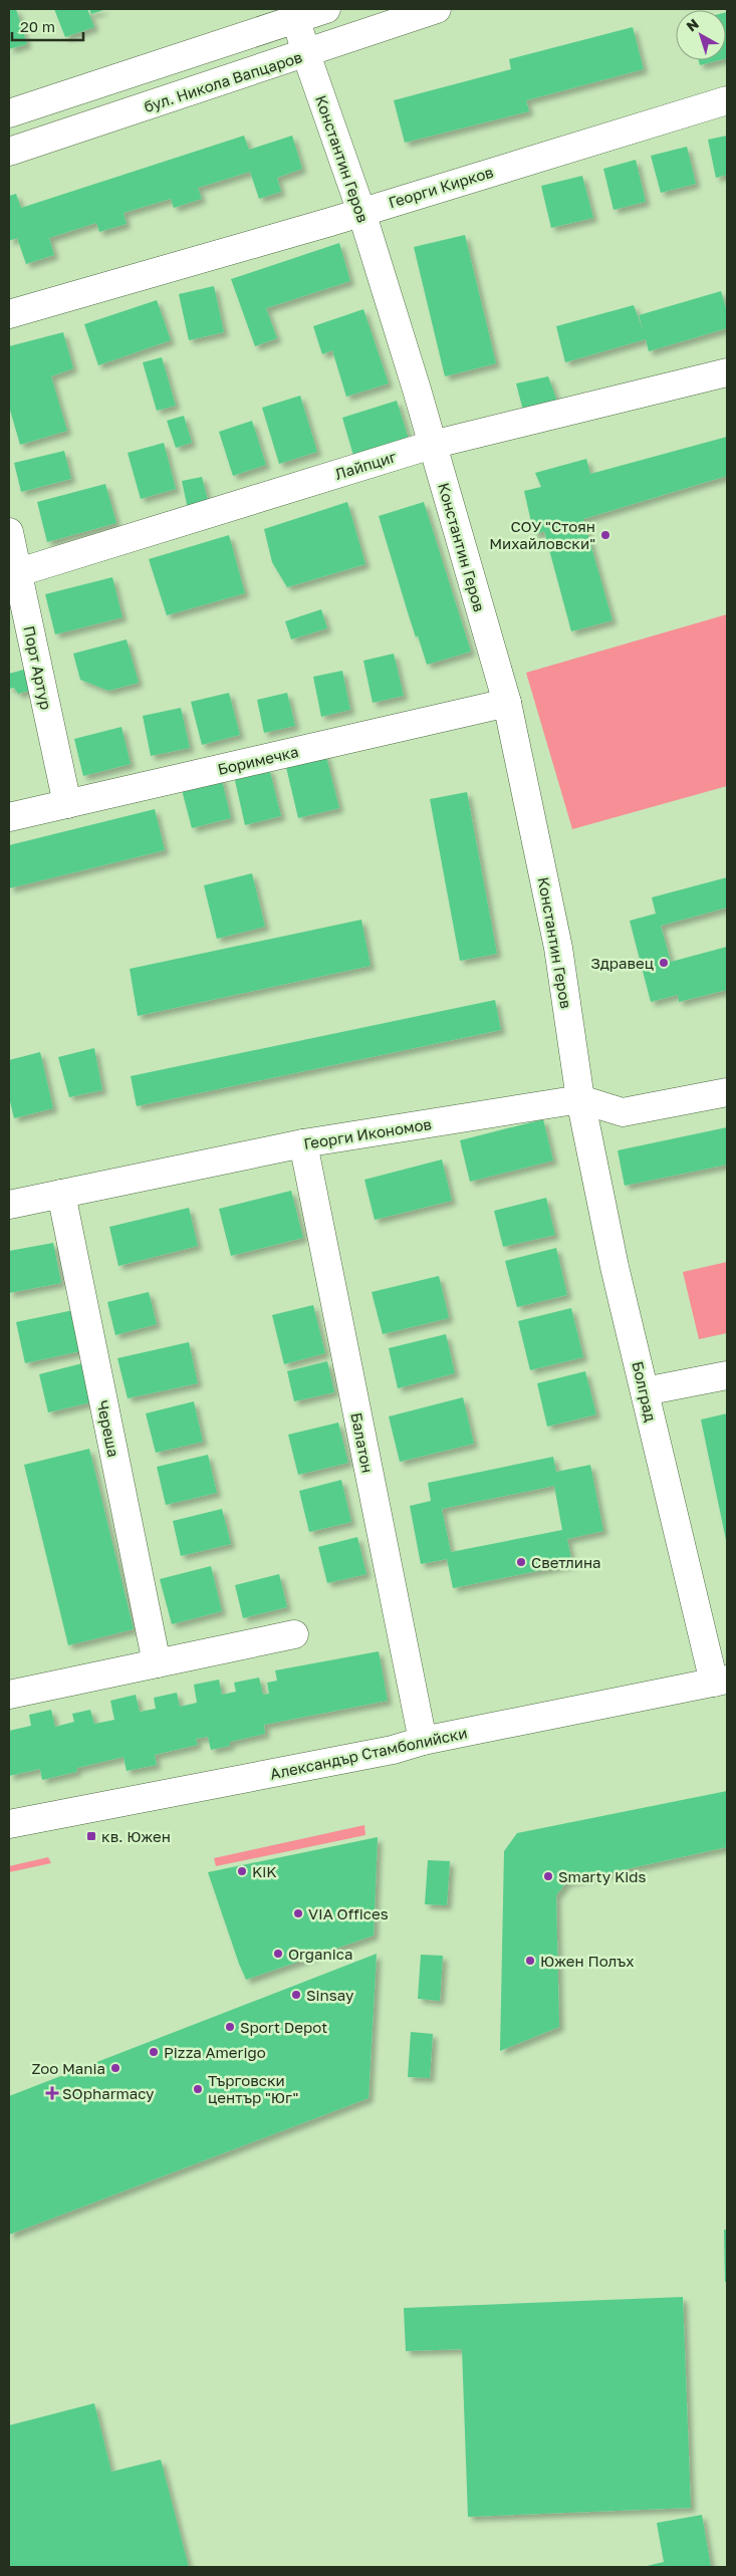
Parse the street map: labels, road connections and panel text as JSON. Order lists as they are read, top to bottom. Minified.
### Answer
{"streets":{"street":["бул. Никола Вапцаров","Константин Геров","Георги Кирков","Лайпциг","Порт Артур","Боримечка","Георги Икономов","Болград","Череша","Балатон","Александър Стамболийски"]},"crossings":[["бул. Никола Вапцаров","Константин Геров"],["Константин Геров","Георги Кирков"],["Константин Геров","Лайпциг"],["Константин Геров","Боримечка"],["Константин Геров","Георги Икономов"],["Константин Геров","Болград"],["Лайпциг","Порт Артур"],["Порт Артур","Боримечка"],["Георги Икономов","Болград"],["Георги Икономов","Череша"],["Георги Икономов","Балатон"],["Болград","Александър Стамболийски"],["Балатон","Александър Стамболийски"]],"places":{"other":["СОУ \"Стоян Михайловски\"","Здравец","Светлина","KiK","Smarty Kids","VIA Offices","Organica","Южен Полъх","Sinsay","Sport Depot","Pizza Amerigo","Zoo Mania","Търговски център \"Юг\""],"transit":["кв. Южен"],"health":["SOpharmacy"]},"scale_bar":"20 m","north":"top left"}
